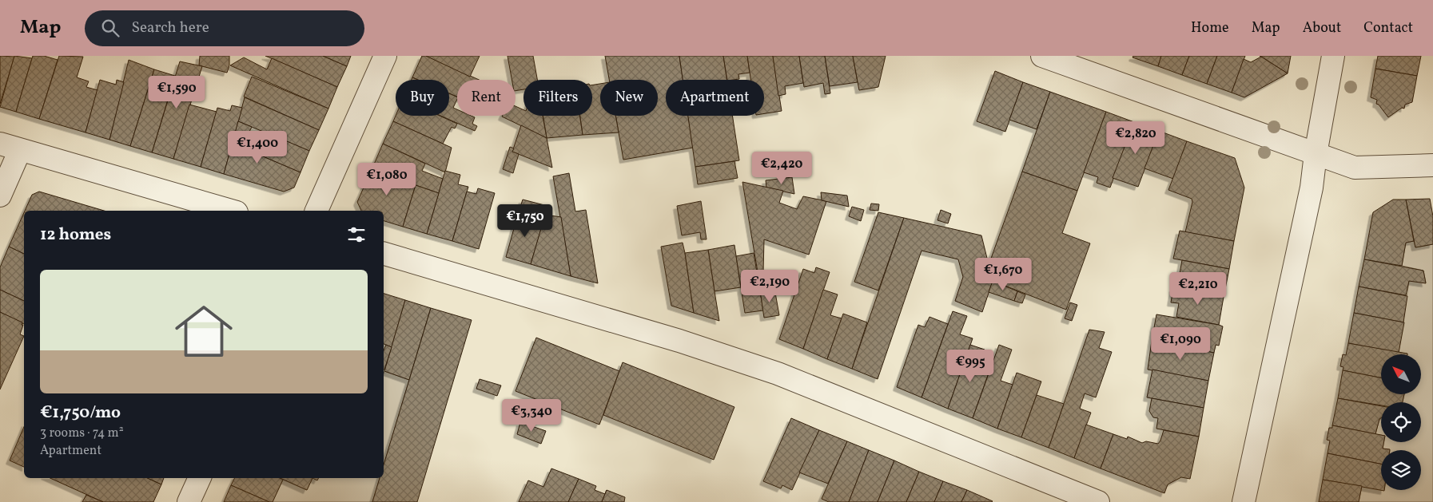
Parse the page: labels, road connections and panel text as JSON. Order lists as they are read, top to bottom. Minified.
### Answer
{"north":"top left","page":{"header":"Map","search":"Search here","nav":["Home","Map","About","Contact"],"price":["€1,590","€2,820","€1,400","€2,420","€1,080","€1,750","€1,670","€2,190","€2,210","€1,090","€995","€3,340"],"chip":["Buy","Rent","Filters","New","Apartment"],"heading":"12 homes","list":[{"name":"€1,750/mo","note":"3 rooms · 74 m² · Apartment"}]}}
